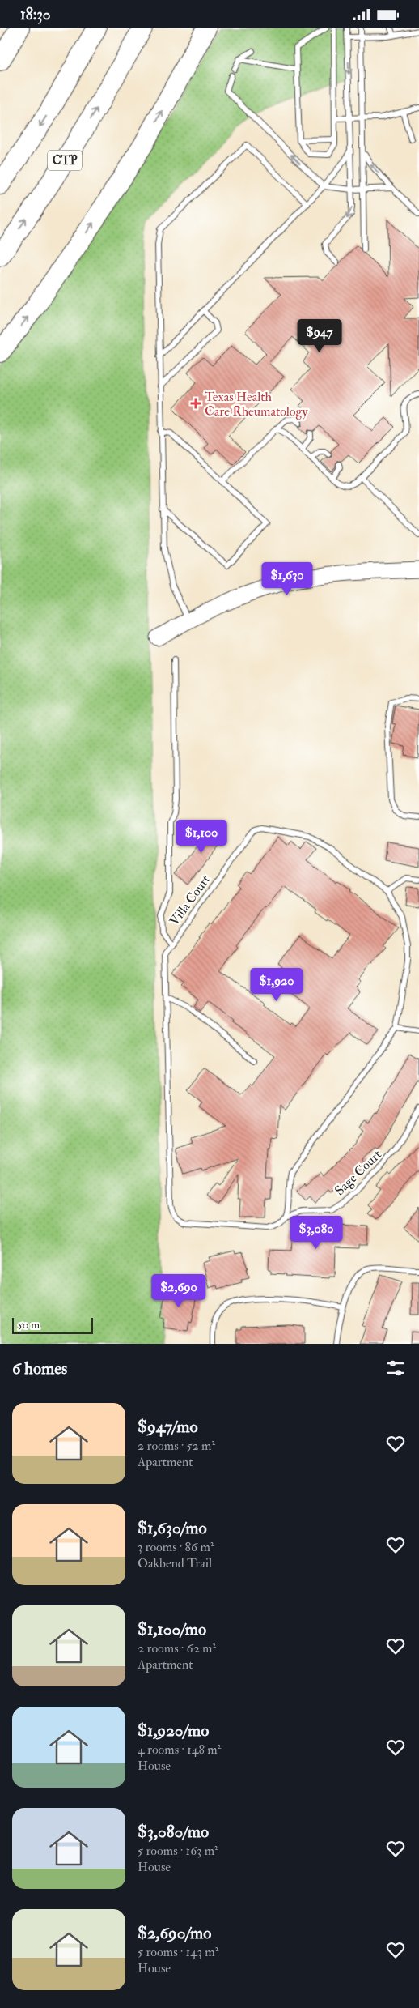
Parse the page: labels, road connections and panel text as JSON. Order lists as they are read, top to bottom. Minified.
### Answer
{"streets":{"highway":["CTP"],"lane":["Villa Court","Sage Court"]},"crossings":[["Villa Court","Sage Court"]],"places":{"health":["Texas Health Care Rheumatology"]},"scale_bar":"50 m","page":{"status":"18:30","price":["$947","$1,630","$1,100","$1,920","$3,080","$2,690"],"scale":"50 m","heading":"6 homes","list":[{"name":"$947/mo","note":"2 rooms · 52 m² · Apartment"},{"name":"$1,630/mo","note":"3 rooms · 86 m² · Oakbend Trail"},{"name":"$1,100/mo","note":"2 rooms · 62 m² · Apartment"},{"name":"$1,920/mo","note":"4 rooms · 148 m² · House"},{"name":"$3,080/mo","note":"5 rooms · 163 m² · House"},{"name":"$2,690/mo","note":"5 rooms · 143 m² · House"}]}}
